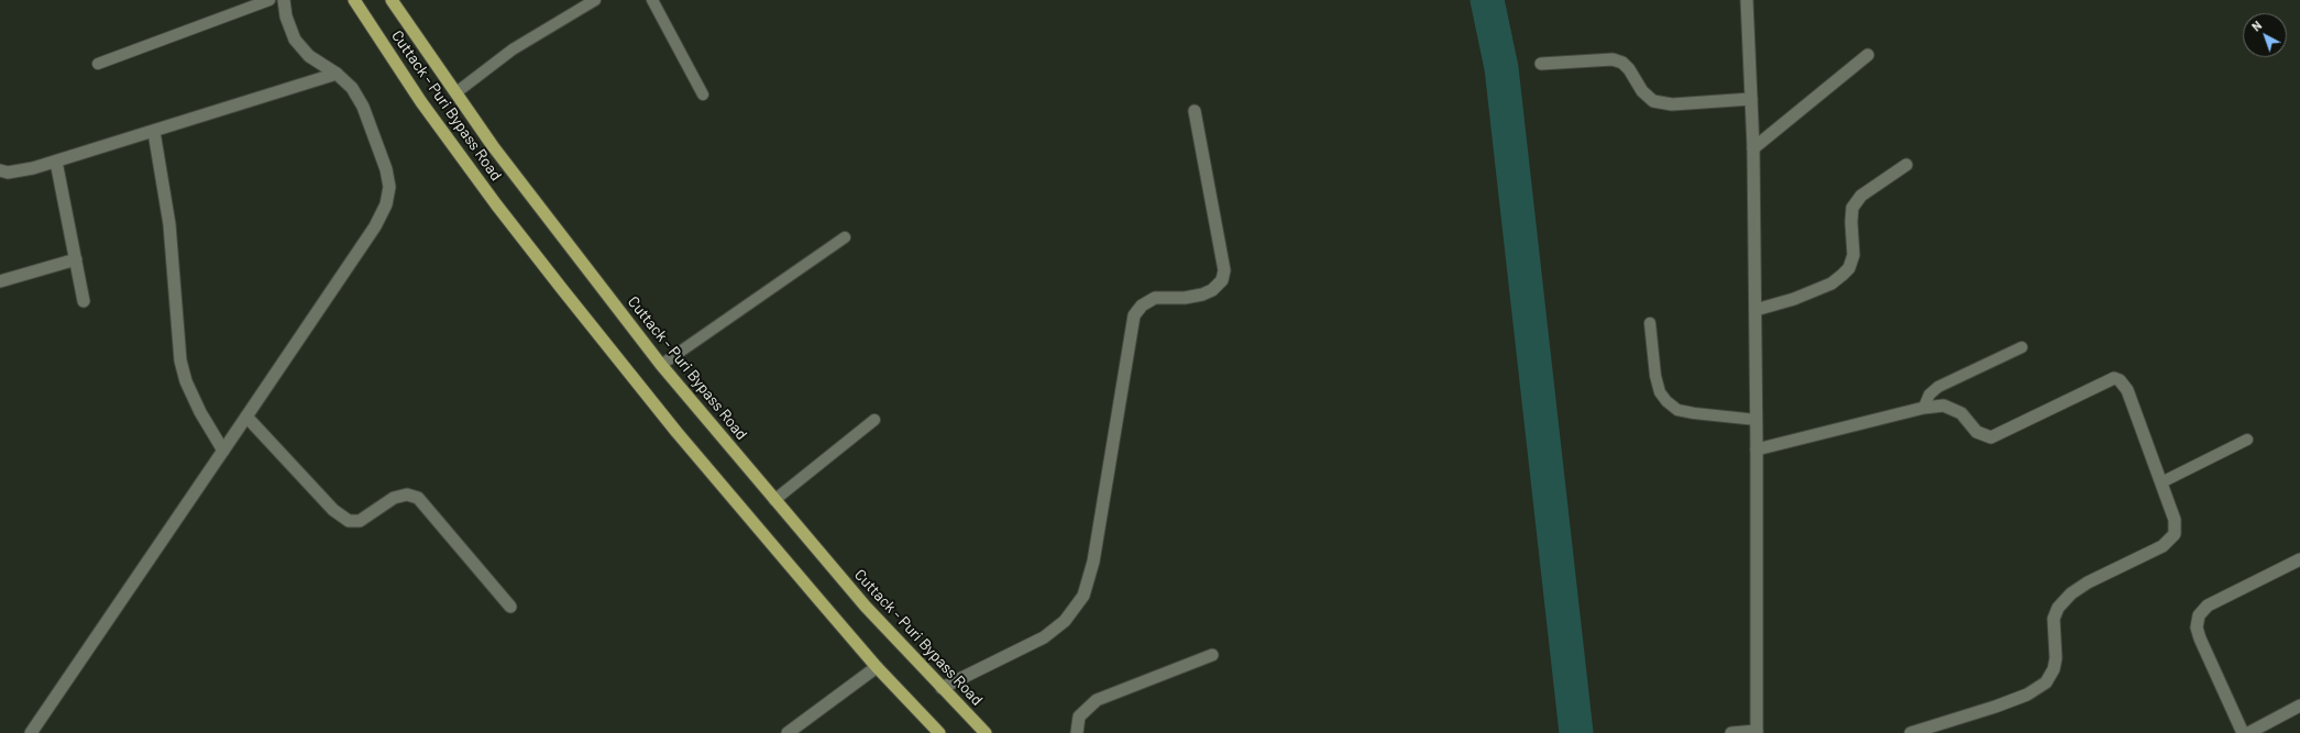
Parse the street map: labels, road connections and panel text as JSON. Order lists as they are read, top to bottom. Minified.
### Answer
{"streets":{"highway":["Cuttack - Puri Bypass Road"]},"north":"top left"}
